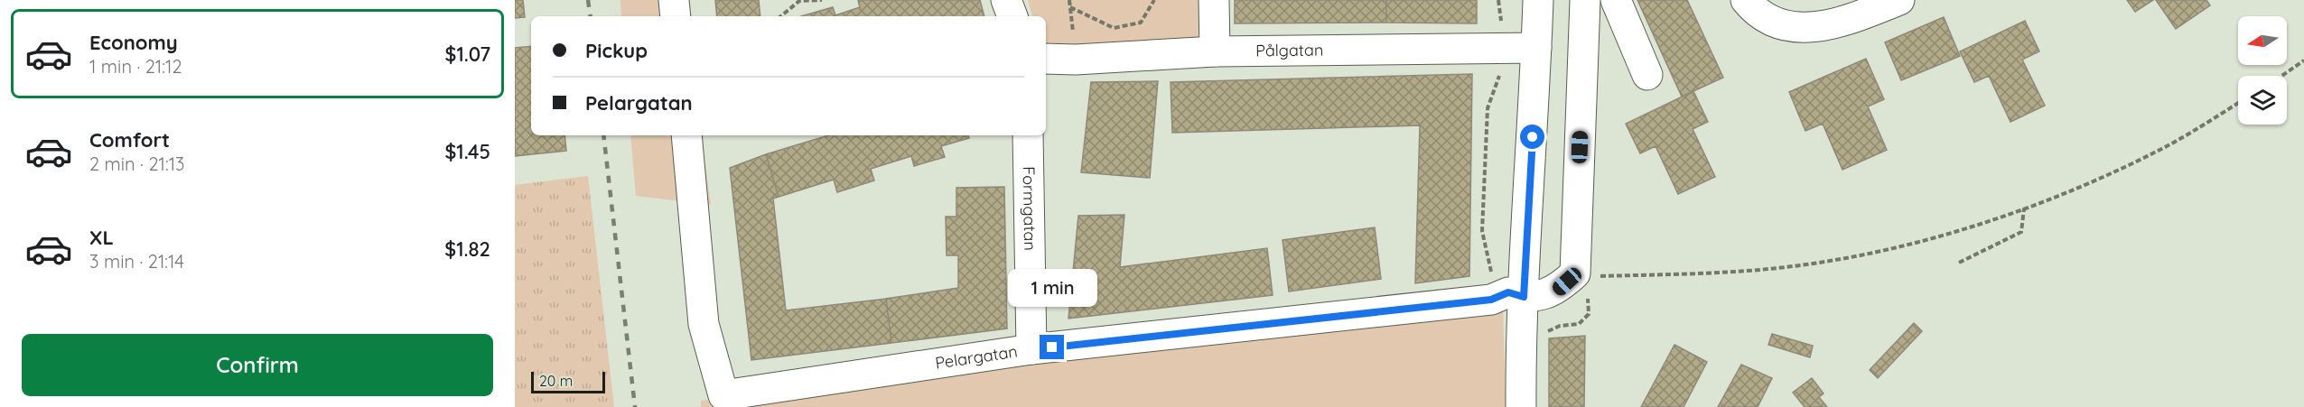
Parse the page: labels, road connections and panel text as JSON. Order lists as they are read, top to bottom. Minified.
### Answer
{"streets":{"street":["Pålgatan","Formgatan","Pelargatan"]},"crossings":[["Formgatan","Pelargatan"]],"scale_bar":"20 m","north":"left","page":{"list":[{"name":"Economy","note":"1 min · 21:12","value":"$1.07"},{"name":"Comfort","note":"2 min · 21:13","value":"$1.45"},{"name":"XL","note":"3 min · 21:14","value":"$1.82"}],"banner":["Pickup","Pelargatan"],"bubble":"1 min","buttons":"Confirm","scale":"20 m"}}
